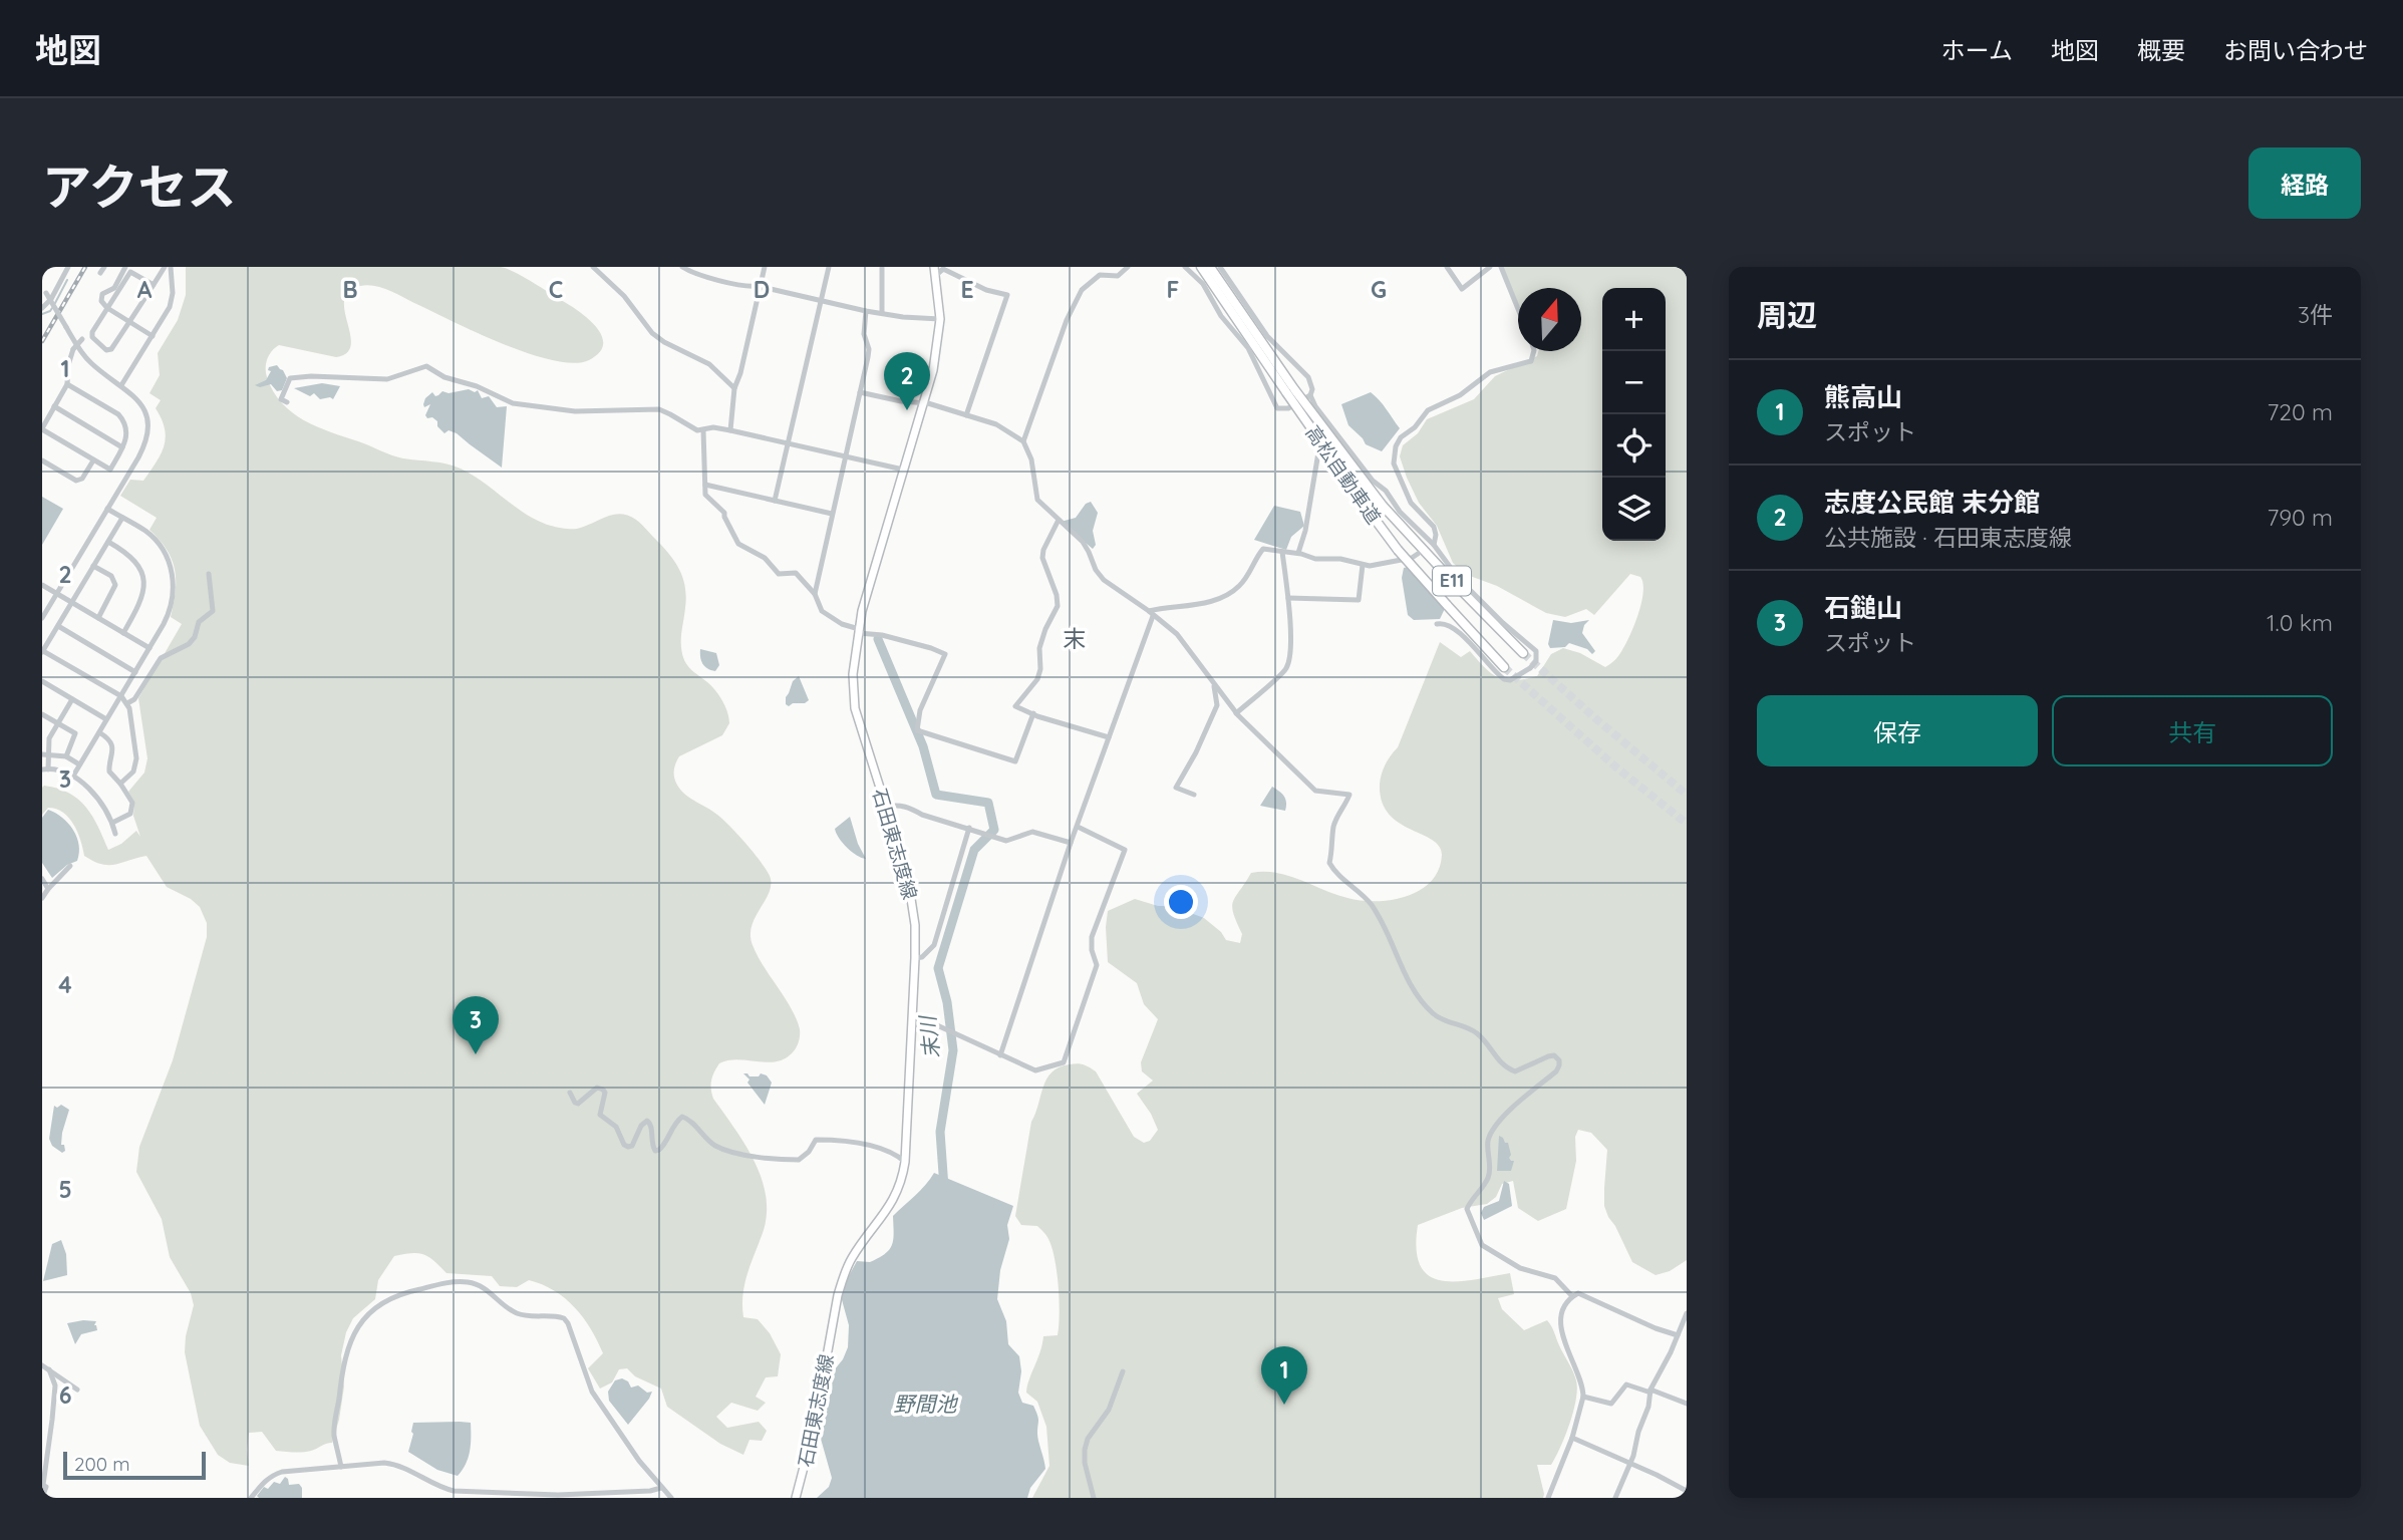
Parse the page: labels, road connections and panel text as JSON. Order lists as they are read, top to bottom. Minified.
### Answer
{"streets":{"highway":["高松自動車道","E11"],"main road":["石田東志度線"]},"districts":["末"],"water":["末川","野間池"],"scale_bar":"200 m","north":"top","page":{"header":"地図","nav":["ホーム","地図","概要","お問い合わせ"],"title":"アクセス","buttons":["経路",["保存","共有"]],"heading":["周辺","3件"],"map_buttons":["+","−"],"pins":["2","3","1"],"list":[{"mark":"1","name":"熊高山","note":"スポット","value":"720 m"},{"mark":"2","name":"志度公民館 末分館","note":"公共施設 · 石田東志度線","value":"790 m"},{"mark":"3","name":"石鎚山","note":"スポット","value":"1.0 km"}],"scale":"200 m"},"grid":{"columns":["A","B","C","D","E","F","G"],"rows":["1","2","3","4","5","6"]}}
